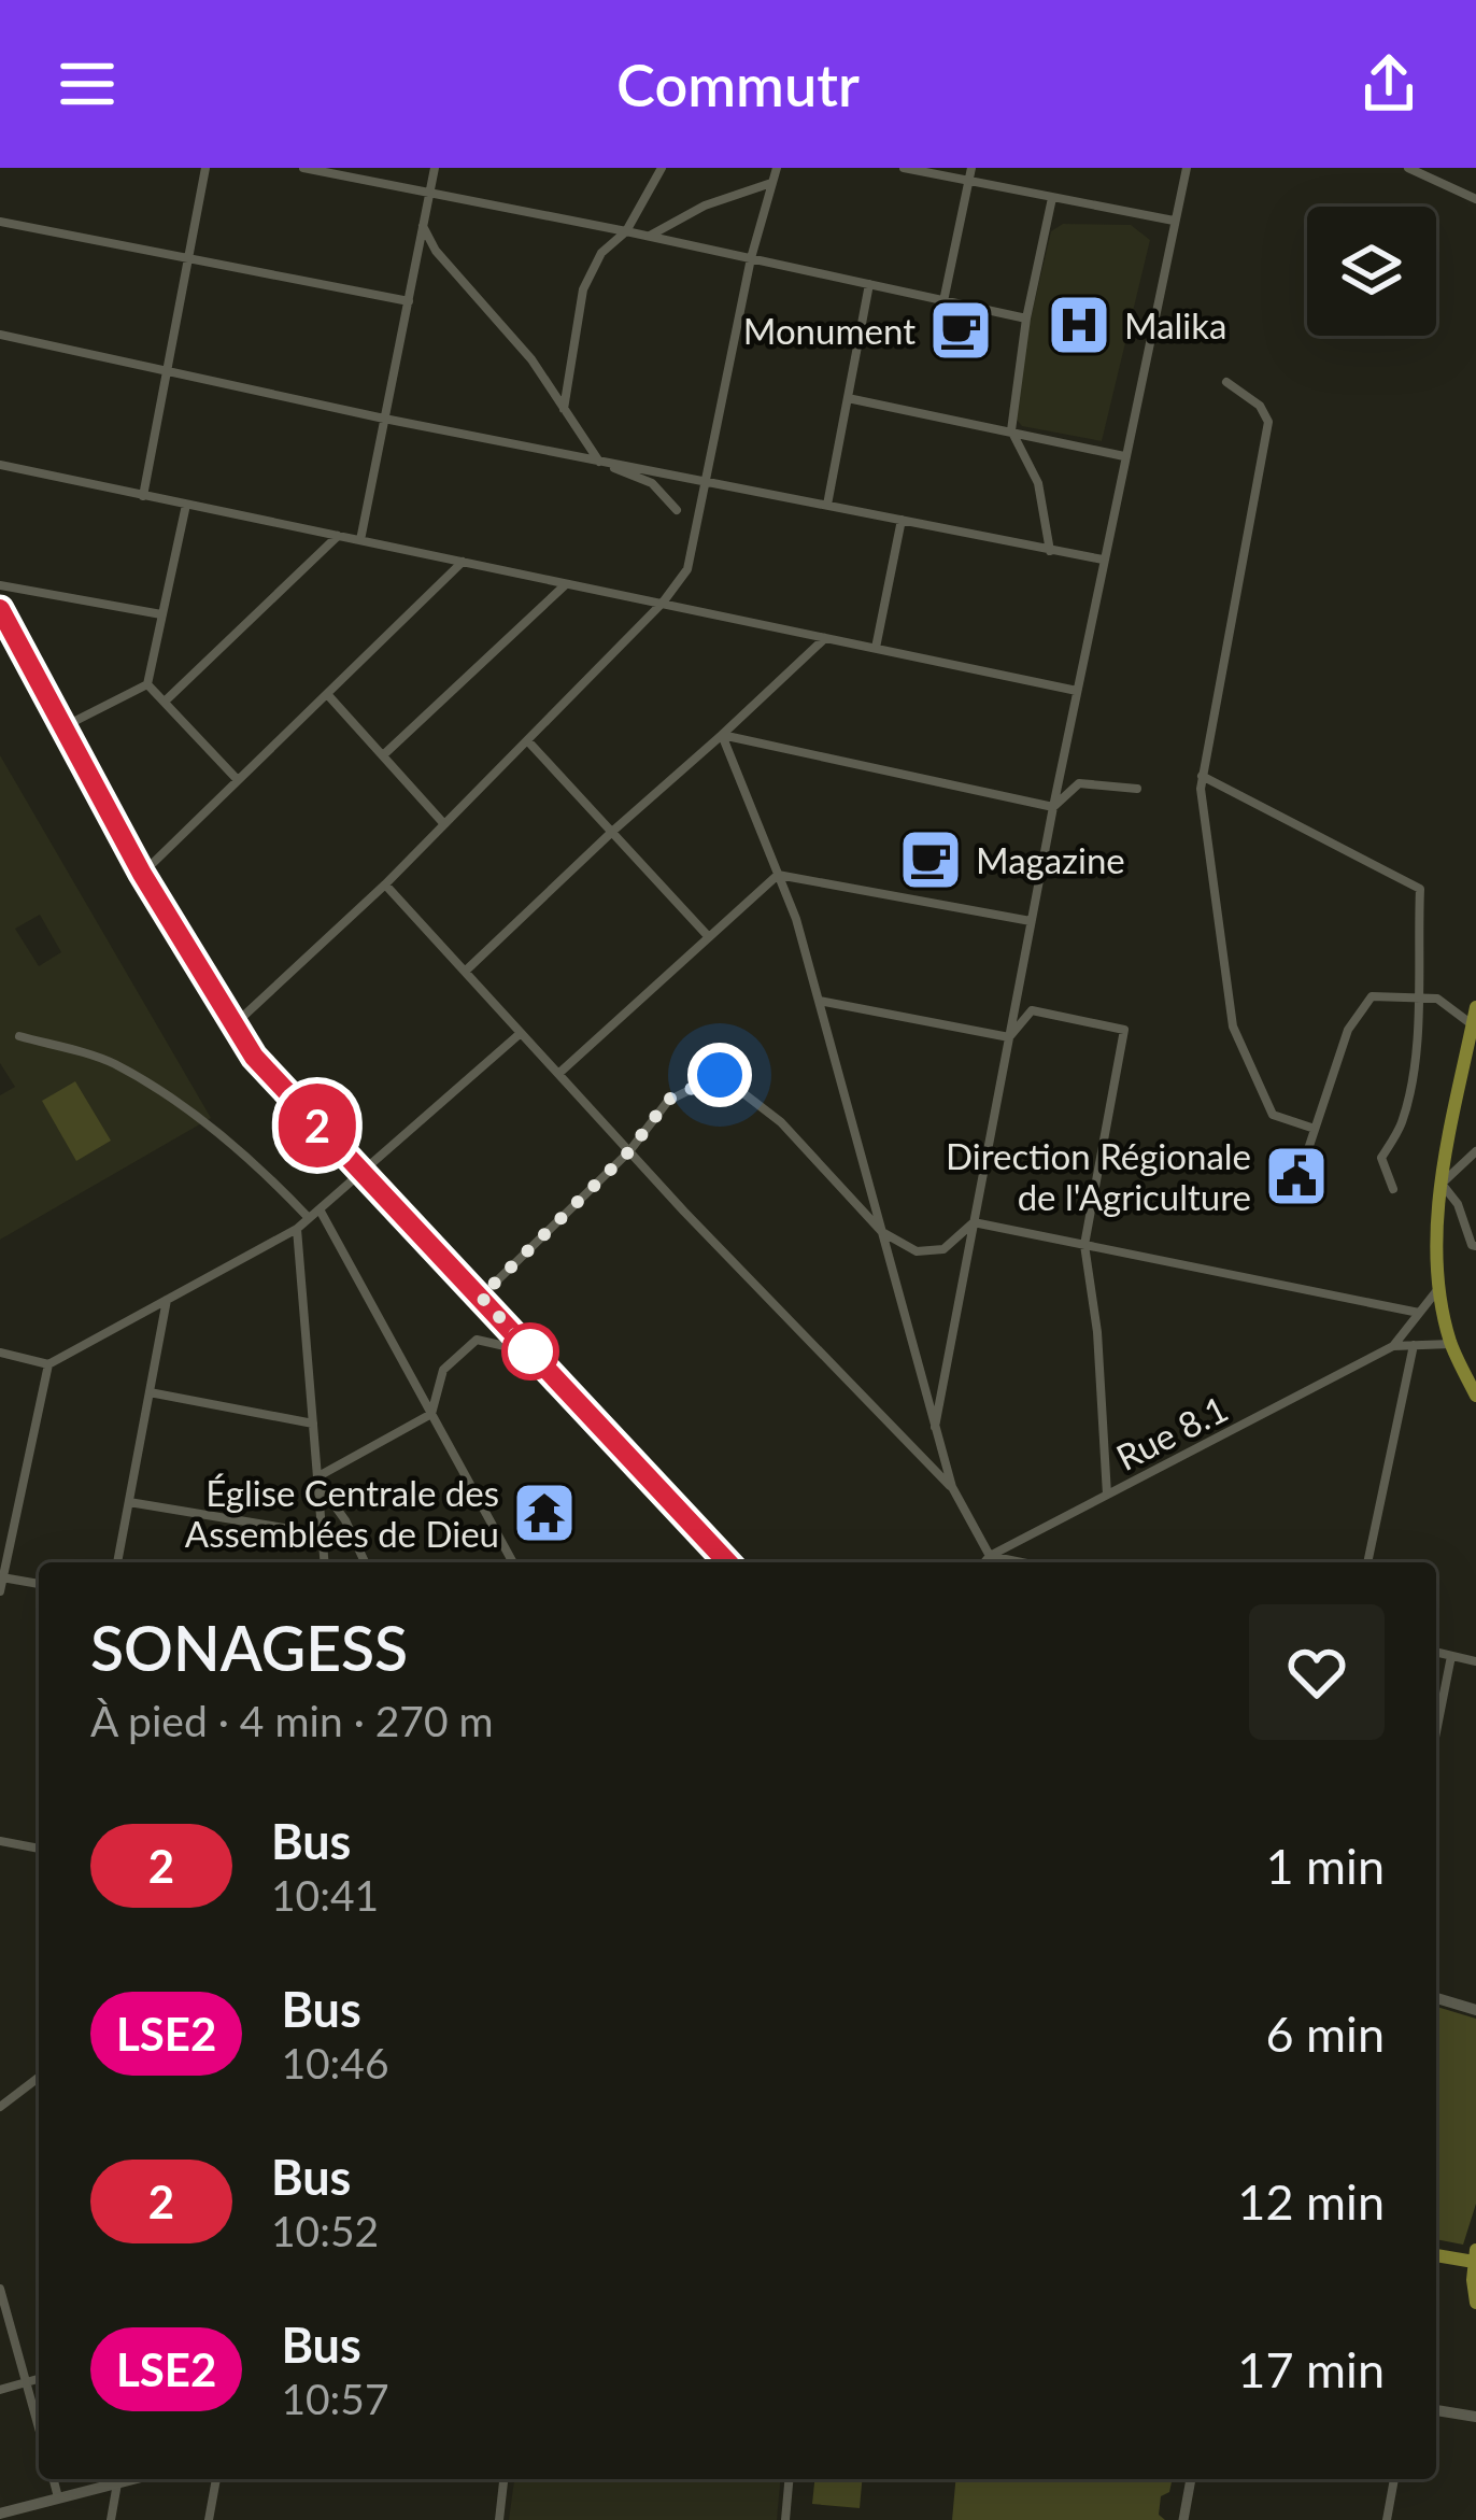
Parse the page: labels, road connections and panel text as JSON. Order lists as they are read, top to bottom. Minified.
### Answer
{"streets":{"street":["Rue 8.1"]},"places":{"hospital":["Malika"],"cafe":["Monument","Magazine"],"public building":["Direction Régionale de l'Agriculture"],"temple":["Église Centrale des Assemblées de Dieu"]},"lines":["bus line 2"],"page":{"header":"Commutr","on_map":"2","heading":["SONAGESS","À pied · 4 min · 270 m"],"list":[{"mark":"2","name":"Bus","note":"10:41","value":"1 min"},{"mark":"LSE2","name":"Bus","note":"10:46","value":"6 min"},{"mark":"2","name":"Bus","note":"10:52","value":"12 min"},{"mark":"LSE2","name":"Bus","note":"10:57","value":"17 min"}]}}
